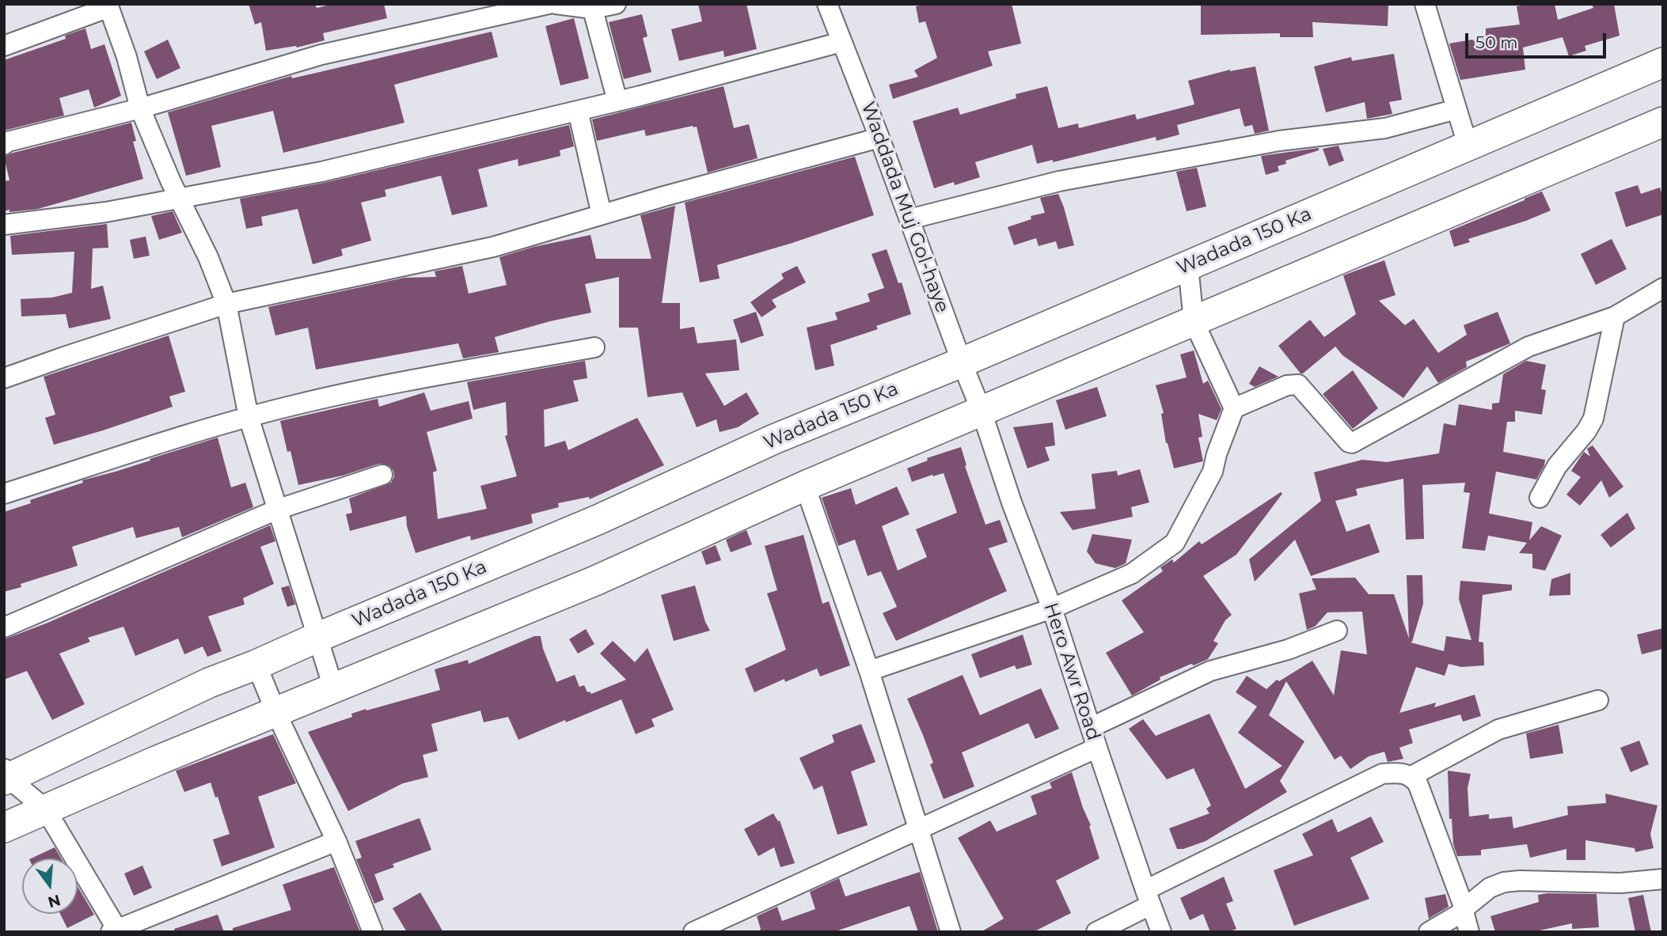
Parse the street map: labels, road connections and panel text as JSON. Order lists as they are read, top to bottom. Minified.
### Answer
{"streets":{"street":["Waddada Muj Gol-haye","Wadada 150 Ka","Hero Awr Road"]},"crossings":[["Waddada Muj Gol-haye","Wadada 150 Ka"],["Waddada Muj Gol-haye","Hero Awr Road"]],"scale_bar":"50 m","north":"bottom"}
